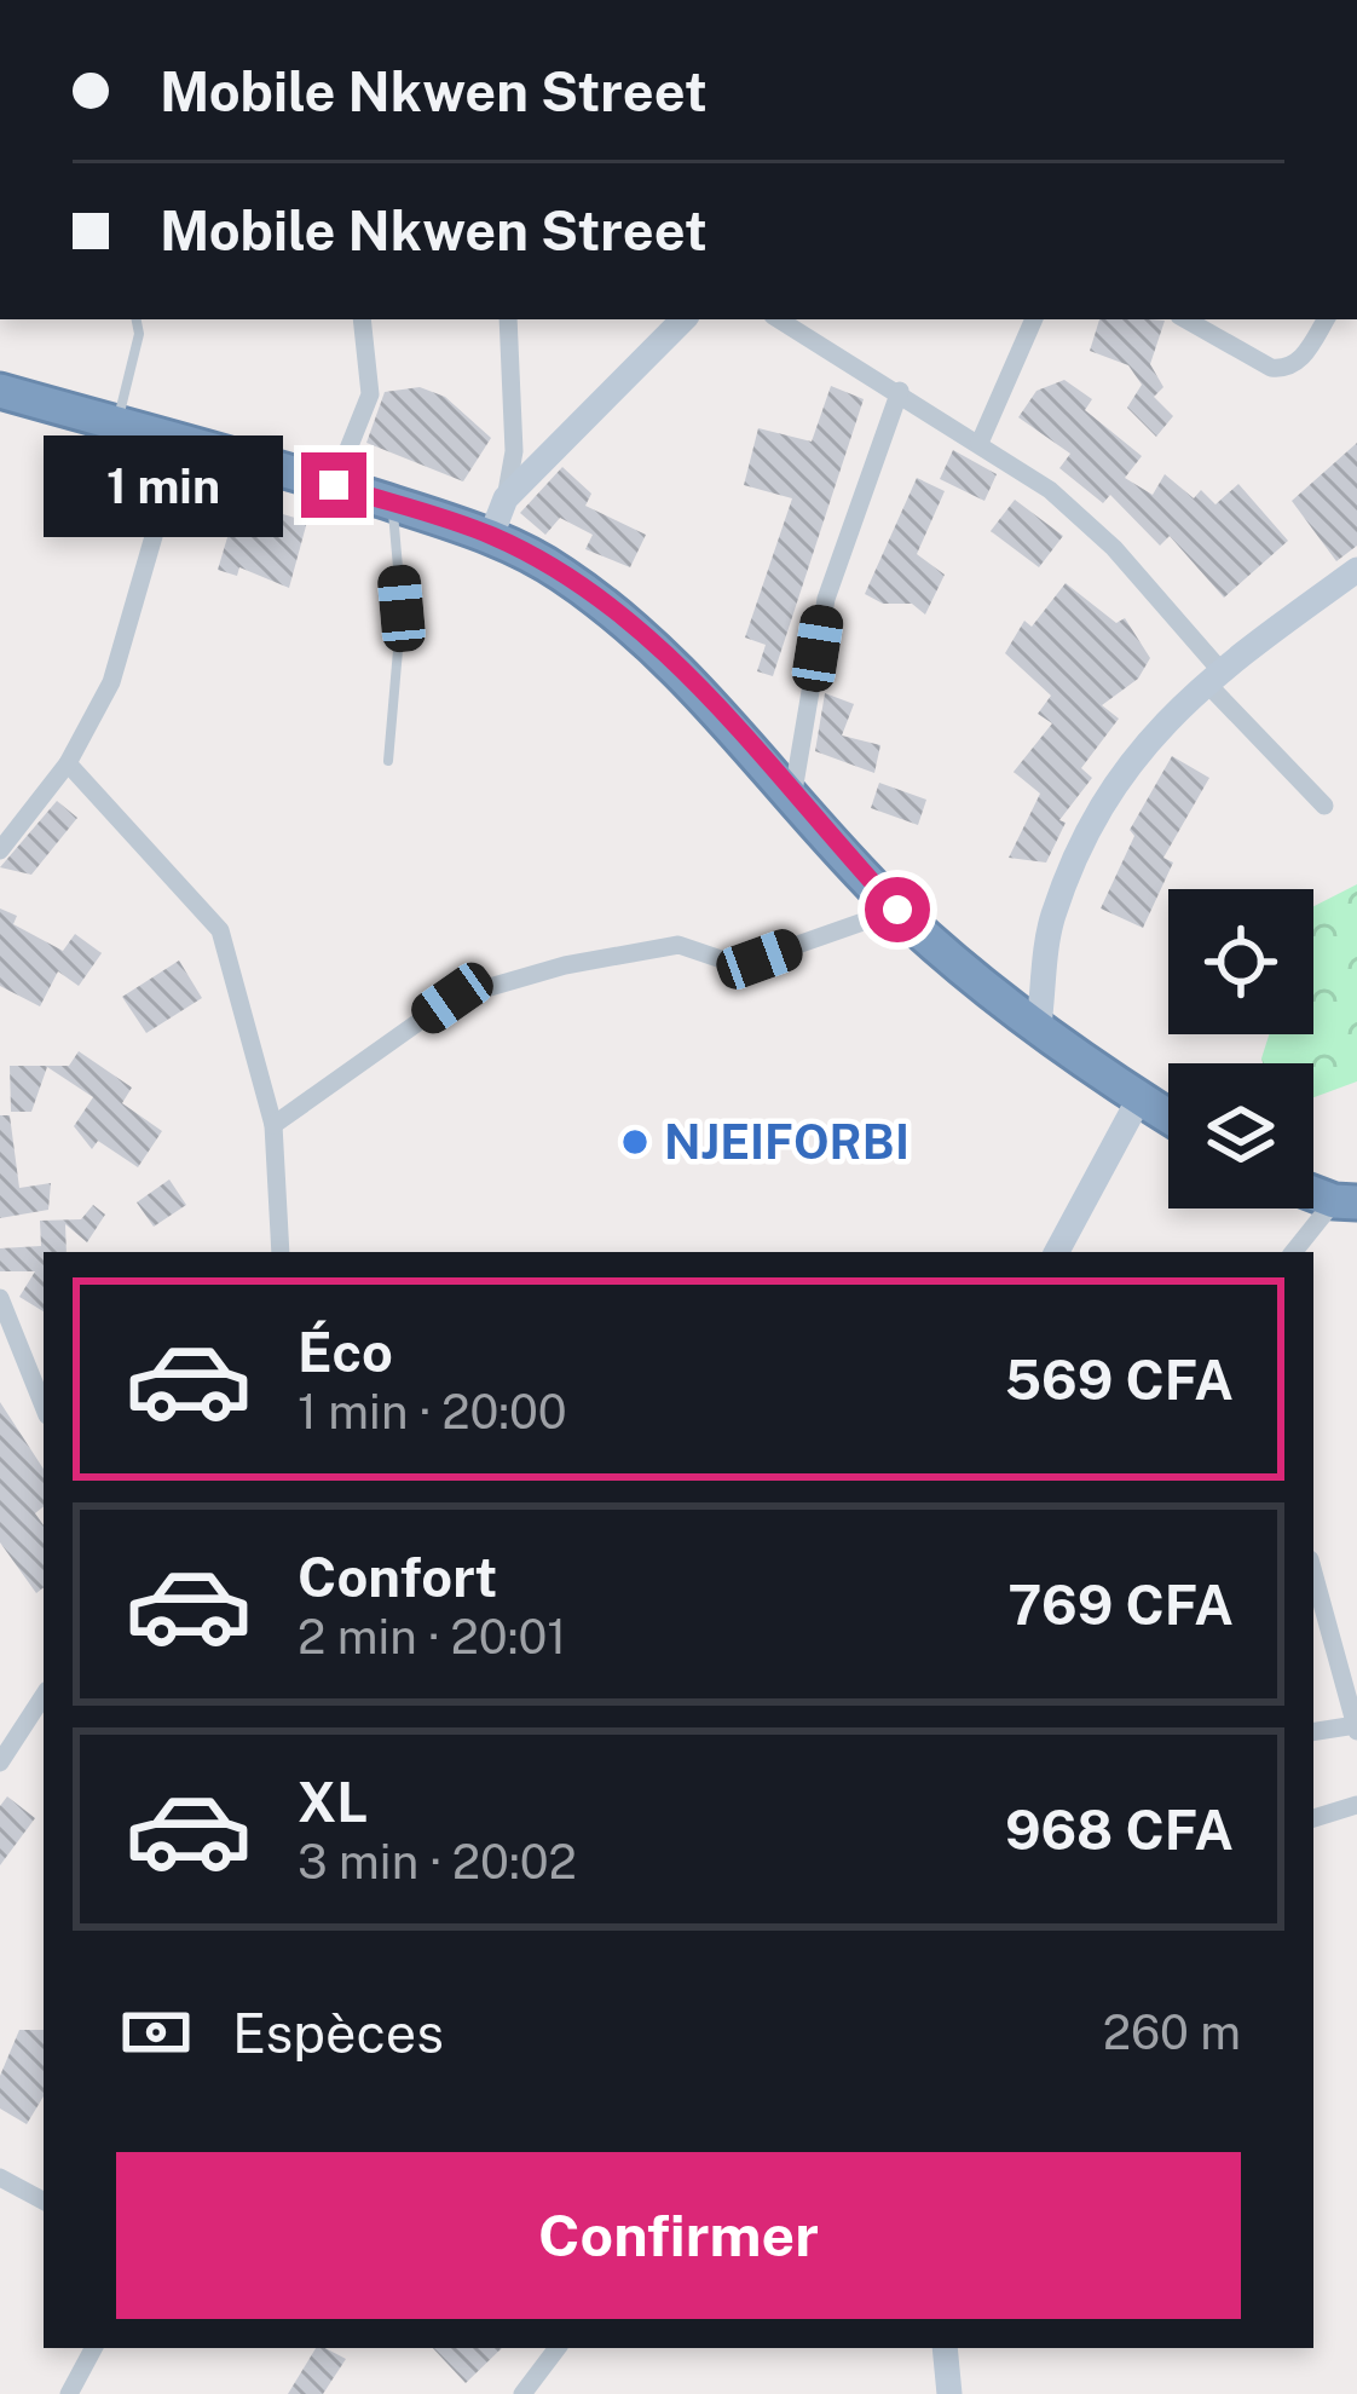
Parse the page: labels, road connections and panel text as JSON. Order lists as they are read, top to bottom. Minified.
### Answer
{"places":["NJEIFORBI"],"page":{"banner":["Mobile Nkwen Street","Mobile Nkwen Street"],"bubble":"1 min","list":[{"name":"Éco","note":"1 min · 20:00","value":"569 CFA"},{"name":"Confort","note":"2 min · 20:01","value":"769 CFA"},{"name":"XL","note":"3 min · 20:02","value":"968 CFA"}],"pay":["Espèces","260 m"],"buttons":"Confirmer"}}
